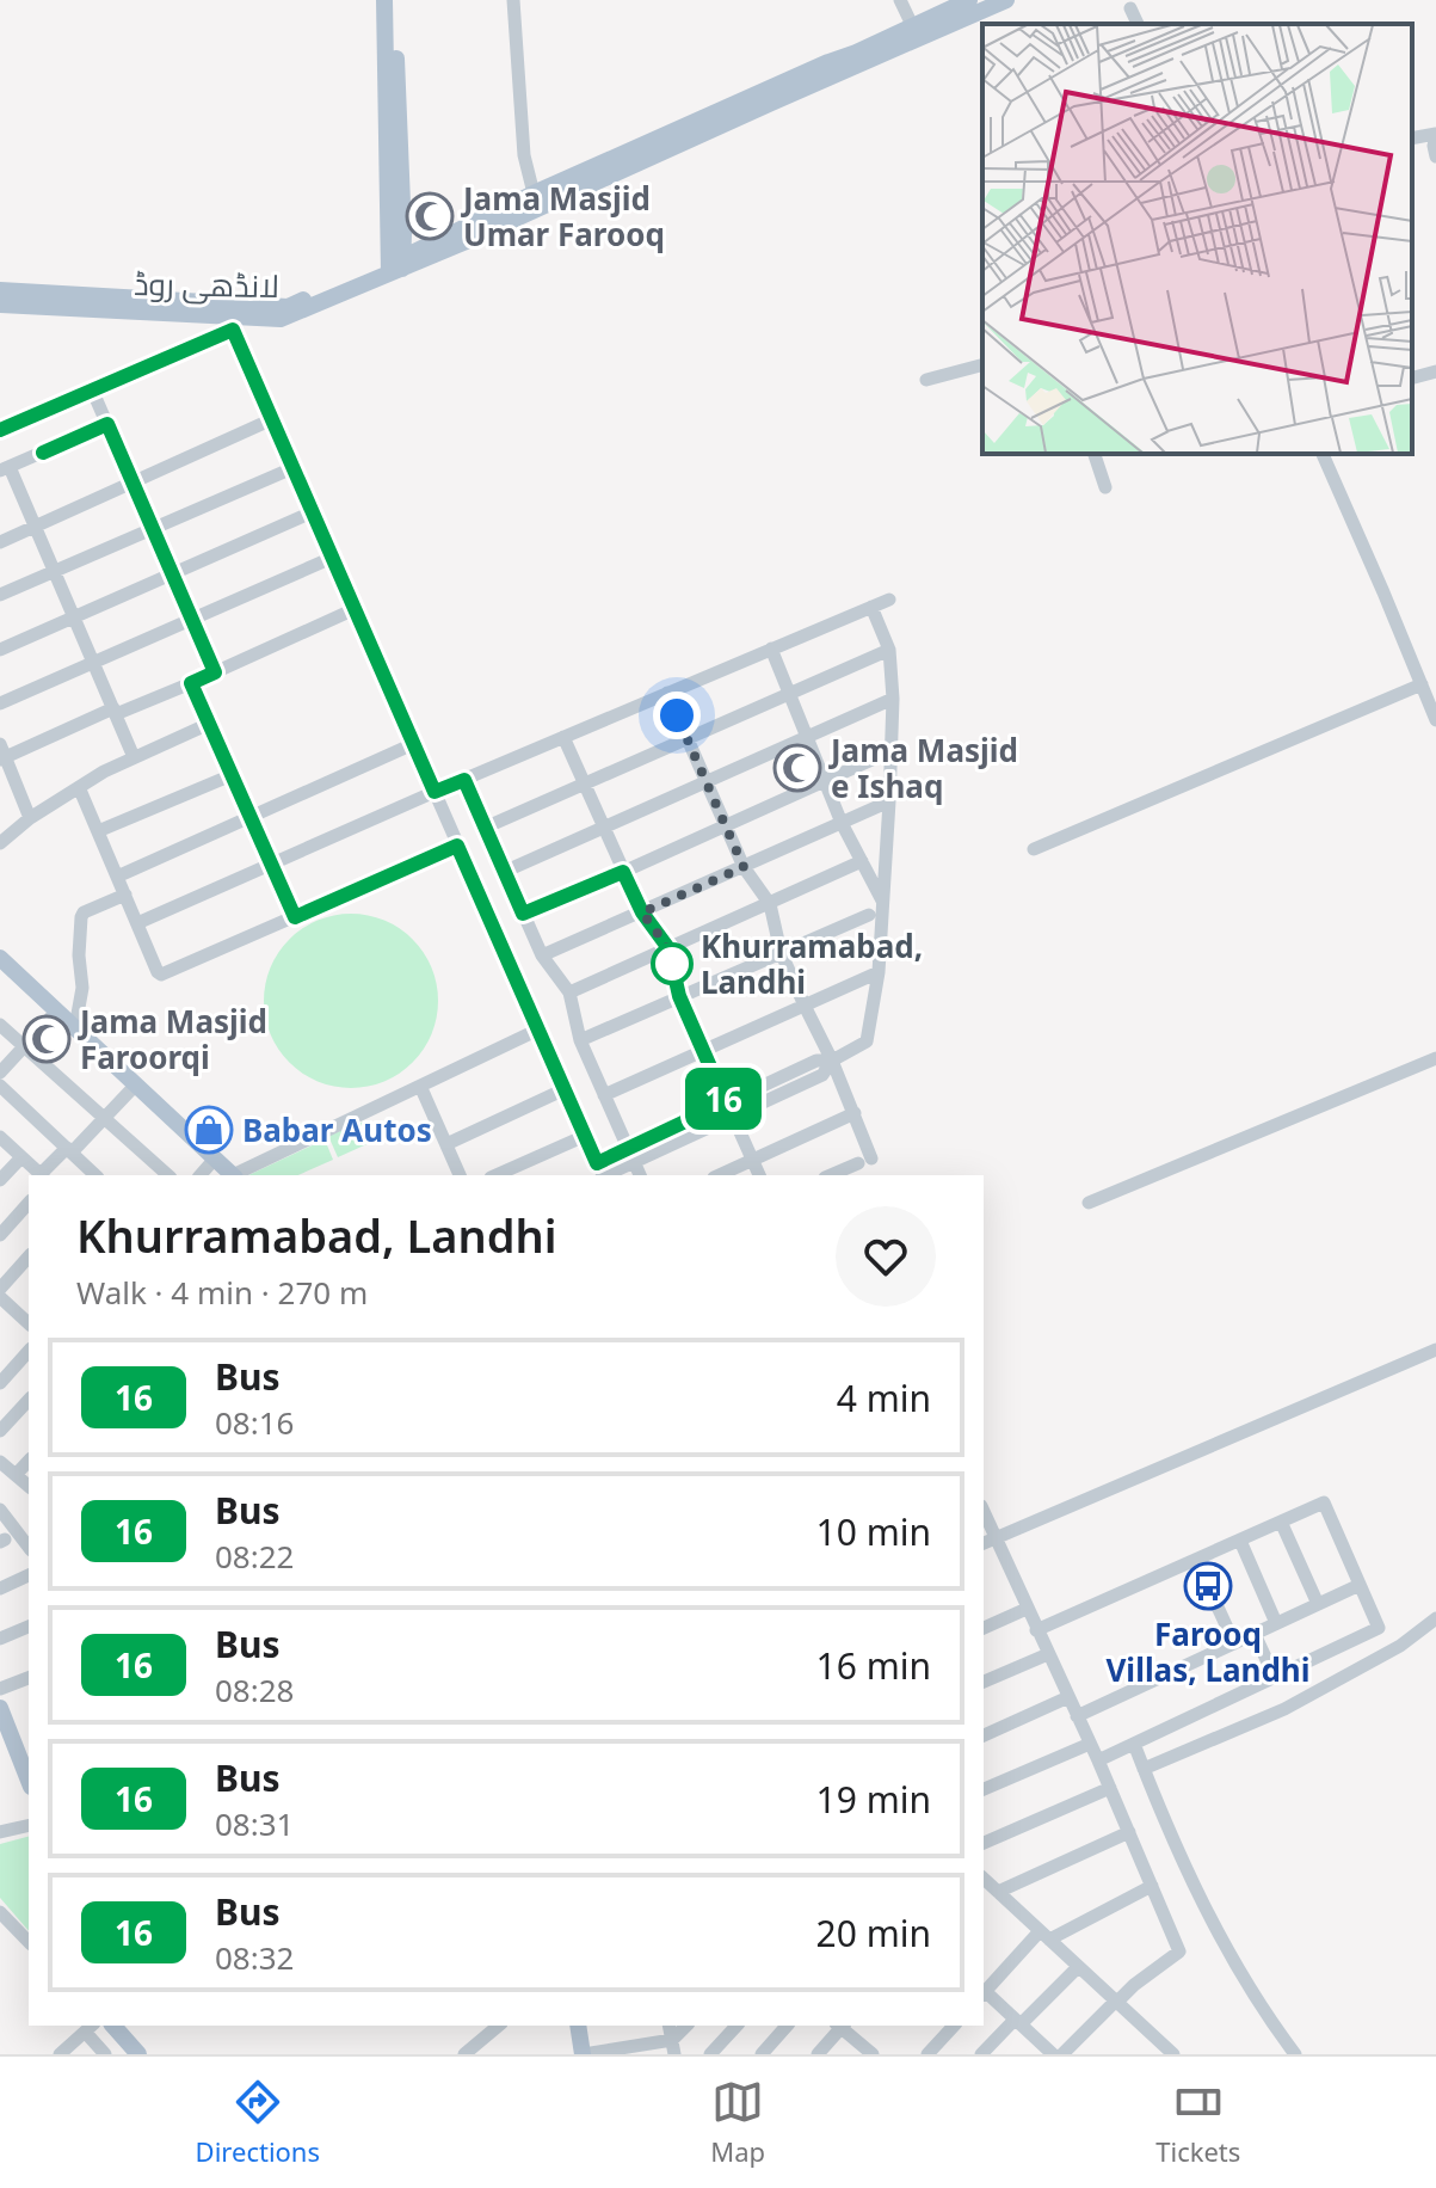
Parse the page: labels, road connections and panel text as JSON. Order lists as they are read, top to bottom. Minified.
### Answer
{"streets":{"main road":["لانڈھی روڈ"]},"places":{"mosque":["Jama Masjid Umar Farooq","Jama Masjid e Ishaq","Jama Masjid Faroorqi"],"other":["Khurramabad, Landhi"],"shop":["Babar Autos"],"bus stop":["Farooq Villas, Landhi"]},"lines":["bus line 16"],"page":{"on_map":"16","heading":["Khurramabad, Landhi","Walk · 4 min · 270 m"],"list":[{"mark":"16","name":"Bus","note":"08:16","value":"4 min"},{"mark":"16","name":"Bus","note":"08:22","value":"10 min"},{"mark":"16","name":"Bus","note":"08:28","value":"16 min"},{"mark":"16","name":"Bus","note":"08:31","value":"19 min"},{"mark":"16","name":"Bus","note":"08:32","value":"20 min"}],"tabs":["Directions","Map","Tickets"]}}
